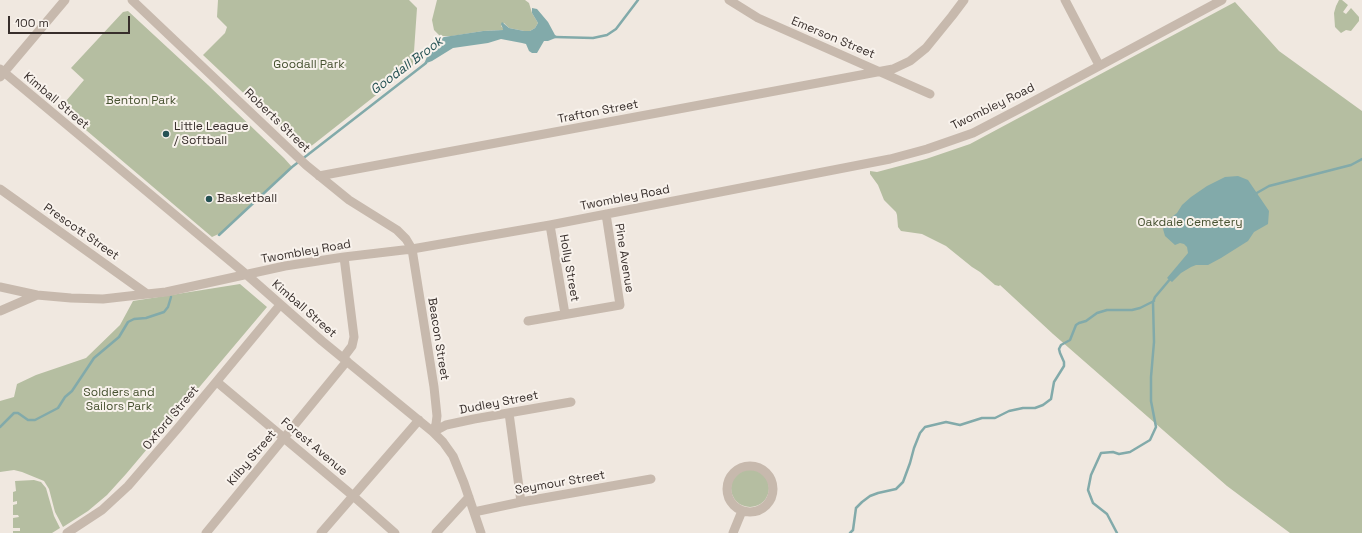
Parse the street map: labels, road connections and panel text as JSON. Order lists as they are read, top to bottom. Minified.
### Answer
{"streets":{"street":["Emerson Street","Kimball Street","Twombley Road","Trafton Street","Roberts Street","Prescott Street","Pine Avenue","Holly Street","Beacon Street","Dudley Street","Oxford Street","Forest Avenue","Kilby Street","Seymour Street"]},"crossings":[["Emerson Street","Trafton Street"],["Kimball Street","Twombley Road"],["Kimball Street","Beacon Street"],["Kimball Street","Dudley Street"],["Kimball Street","Oxford Street"],["Kimball Street","Kilby Street"],["Kimball Street","Seymour Street"],["Twombley Road","Roberts Street"],["Twombley Road","Prescott Street"],["Twombley Road","Pine Avenue"],["Twombley Road","Holly Street"],["Twombley Road","Beacon Street"],["Twombley Road","Kilby Street"],["Trafton Street","Roberts Street"],["Roberts Street","Beacon Street"],["Pine Avenue","Holly Street"],["Beacon Street","Dudley Street"],["Oxford Street","Forest Avenue"],["Forest Avenue","Kilby Street"]],"water":["Goodall Brook"],"parks":["Goodall Park","Benton Park","Oakdale Cemetery","Soldiers and Sailors Park"],"places":["Little League / Softball","Basketball"],"scale_bar":"100 m"}
